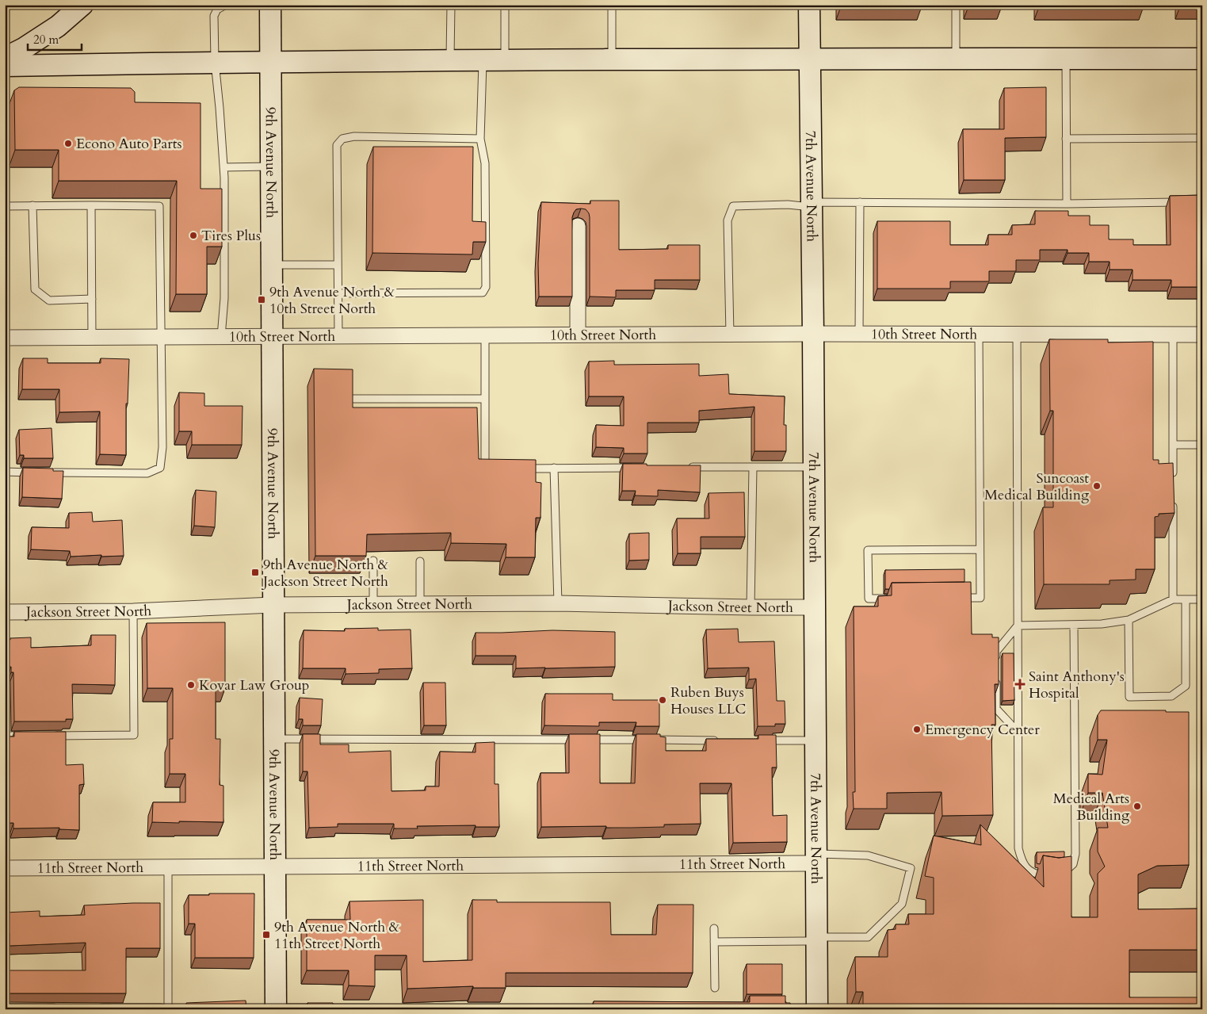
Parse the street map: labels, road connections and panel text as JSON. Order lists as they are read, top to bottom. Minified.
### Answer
{"streets":{"street":["9th Avenue North","7th Avenue North","10th Street North","Jackson Street North","11th Street North"]},"crossings":[["9th Avenue North","10th Street North"],["9th Avenue North","Jackson Street North"],["9th Avenue North","11th Street North"],["7th Avenue North","10th Street North"],["7th Avenue North","Jackson Street North"],["7th Avenue North","11th Street North"]],"places":{"other":["Econo Auto Parts","Tires Plus","Suncoast Medical Building","Kovar Law Group","Ruben Buys Houses LLC","Emergency Center","Medical Arts Building"],"transit":["9th Avenue North & 10th Street North","9th Avenue North & Jackson Street North","9th Avenue North & 11th Street North"],"health":["Saint Anthony's Hospital"]},"scale_bar":"20 m"}
